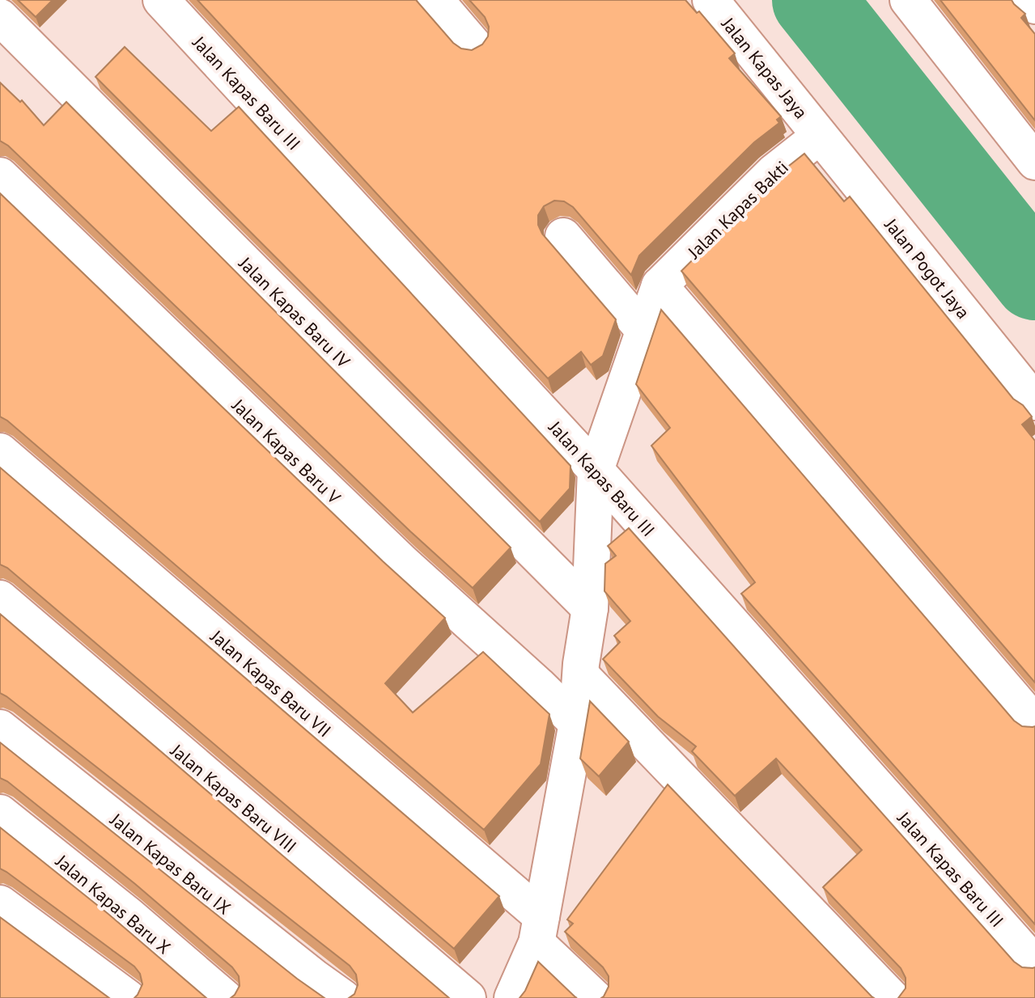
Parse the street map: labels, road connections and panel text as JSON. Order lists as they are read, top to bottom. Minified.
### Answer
{"streets":{"street":["Jalan Kapas Jaya","Jalan Kapas Baru III","Jalan Kapas Bakti","Jalan Pogot Jaya","Jalan Kapas Baru IV","Jalan Kapas Baru V","Jalan Kapas Baru VII","Jalan Kapas Baru VIII","Jalan Kapas Baru IX","Jalan Kapas Baru X"]},"crossings":[["Jalan Kapas Jaya","Jalan Kapas Bakti"],["Jalan Kapas Jaya","Jalan Pogot Jaya"],["Jalan Kapas Bakti","Jalan Pogot Jaya"]]}
